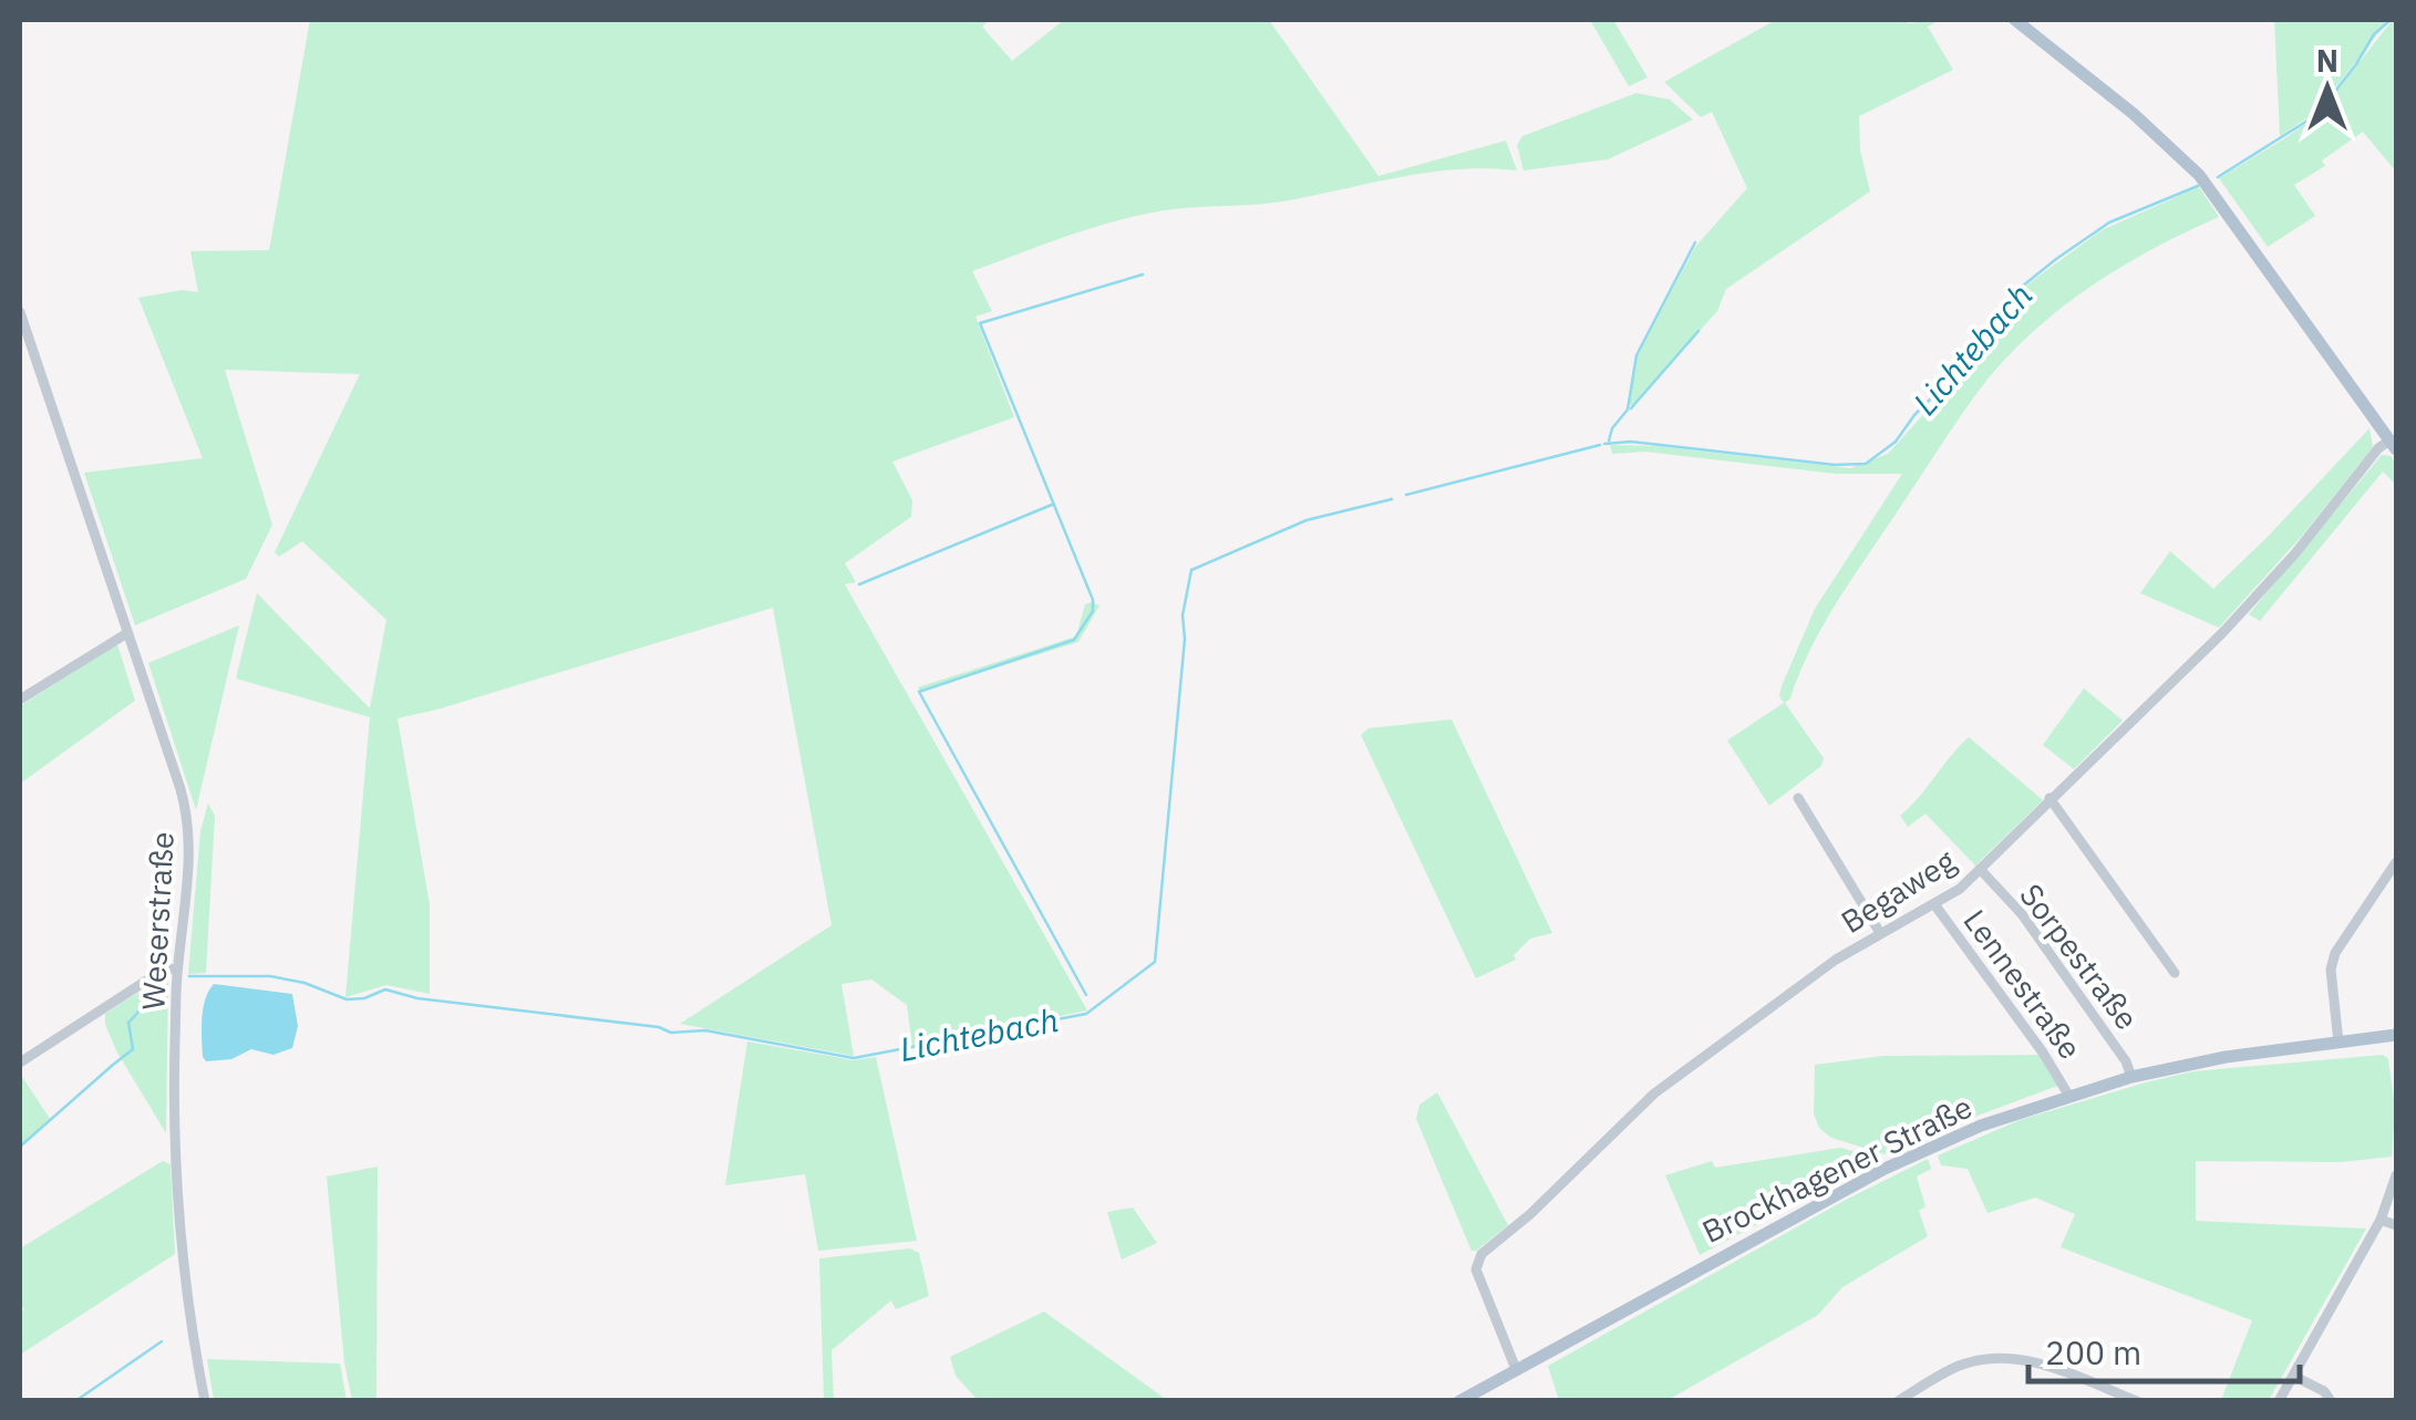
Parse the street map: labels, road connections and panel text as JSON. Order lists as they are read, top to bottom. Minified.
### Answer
{"streets":{"main road":["Brockhagener Straße"],"street":["Begaweg","Weserstraße","Sorpestraße","Lennestraße"]},"crossings":[["Begaweg","Sorpestraße"],["Begaweg","Lennestraße"],["Begaweg","Brockhagener Straße"],["Sorpestraße","Brockhagener Straße"],["Lennestraße","Brockhagener Straße"]],"water":["Lichtebach"],"scale_bar":"200 m","north":"top"}
